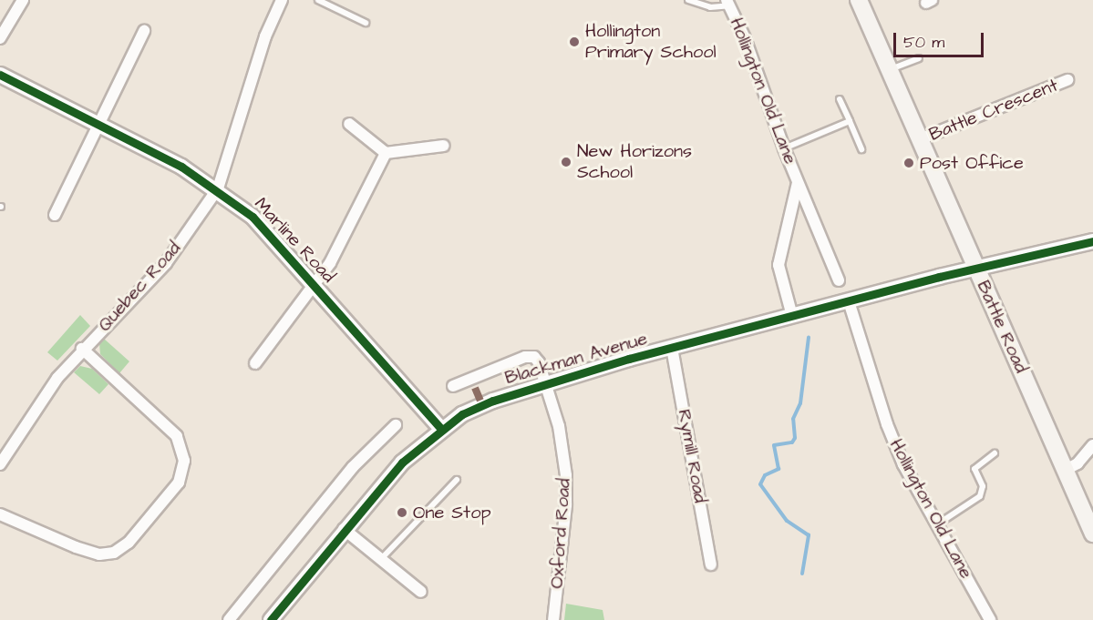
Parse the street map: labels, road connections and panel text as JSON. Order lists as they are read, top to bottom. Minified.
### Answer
{"streets":{"main road":["Battle Road"],"street":["Hollington Old Lane","Battle Crescent","Marline Road","Quebec Road","Blackman Avenue","Rymill Road","Oxford Road"]},"crossings":[["Hollington Old Lane","Blackman Avenue"],["Battle Crescent","Battle Road"],["Marline Road","Quebec Road"],["Marline Road","Blackman Avenue"],["Battle Road","Blackman Avenue"],["Blackman Avenue","Rymill Road"],["Blackman Avenue","Oxford Road"]],"places":["Hollington Primary School","New Horizons School","Post Office","One Stop"],"scale_bar":"50 m"}
